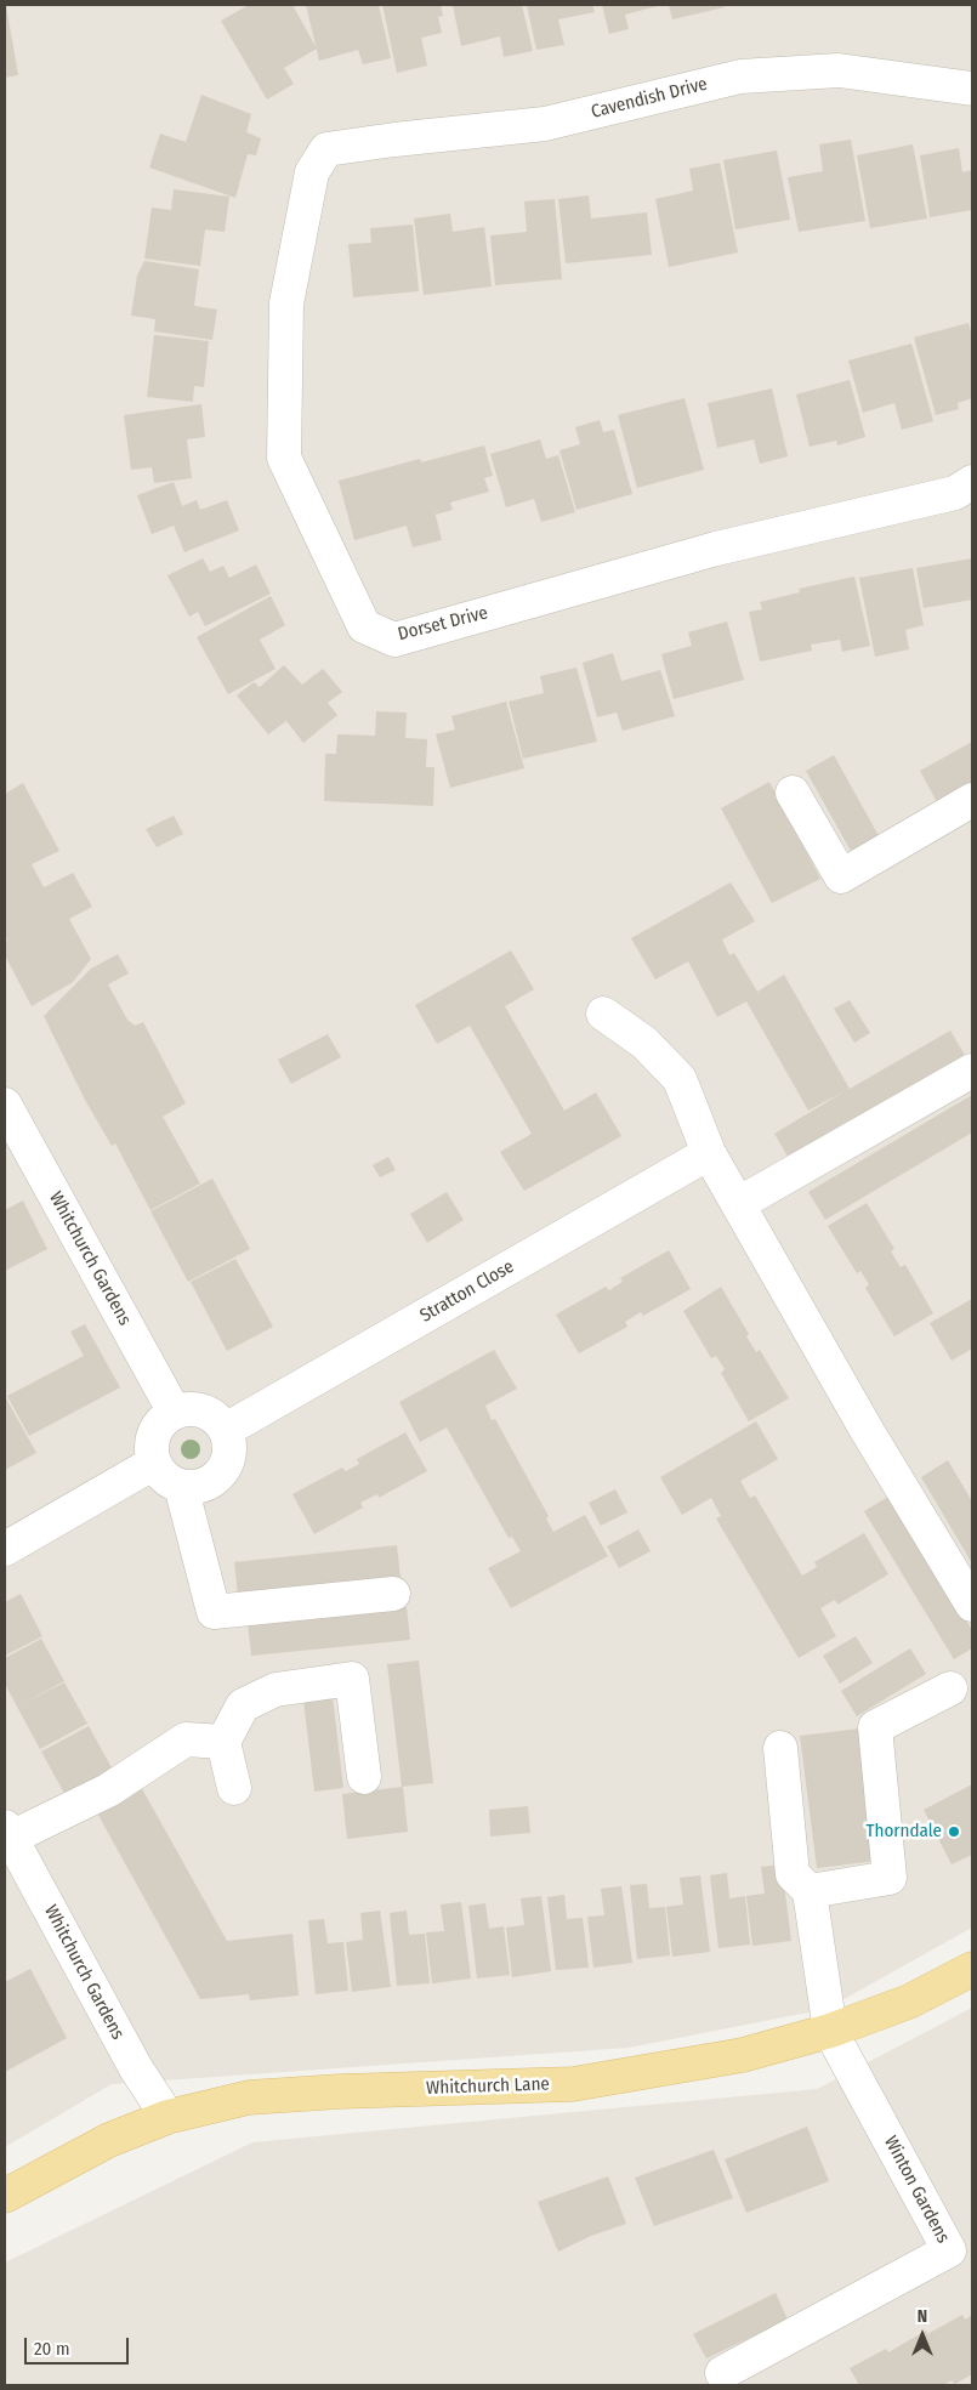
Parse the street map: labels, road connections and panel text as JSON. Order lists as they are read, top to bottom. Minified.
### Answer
{"streets":{"main road":["Whitchurch Lane"],"street":["Cavendish Drive","Dorset Drive","Whitchurch Gardens","Stratton Close","Winton Gardens"]},"crossings":[["Cavendish Drive","Dorset Drive"],["Whitchurch Gardens","Stratton Close"],["Whitchurch Gardens","Whitchurch Lane"],["Whitchurch Lane","Winton Gardens"]],"places":["Thorndale"],"scale_bar":"20 m","north":"top"}
